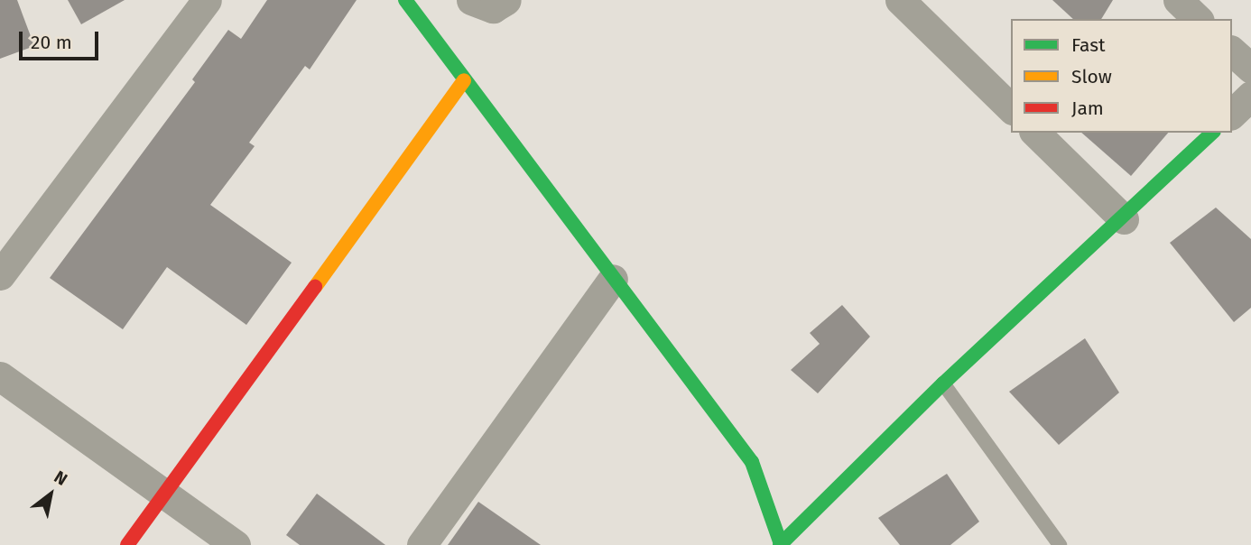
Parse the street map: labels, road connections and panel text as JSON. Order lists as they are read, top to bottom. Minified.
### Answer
{"legend":["Fast","Slow","Jam"],"scale_bar":"20 m","north":"top right"}
